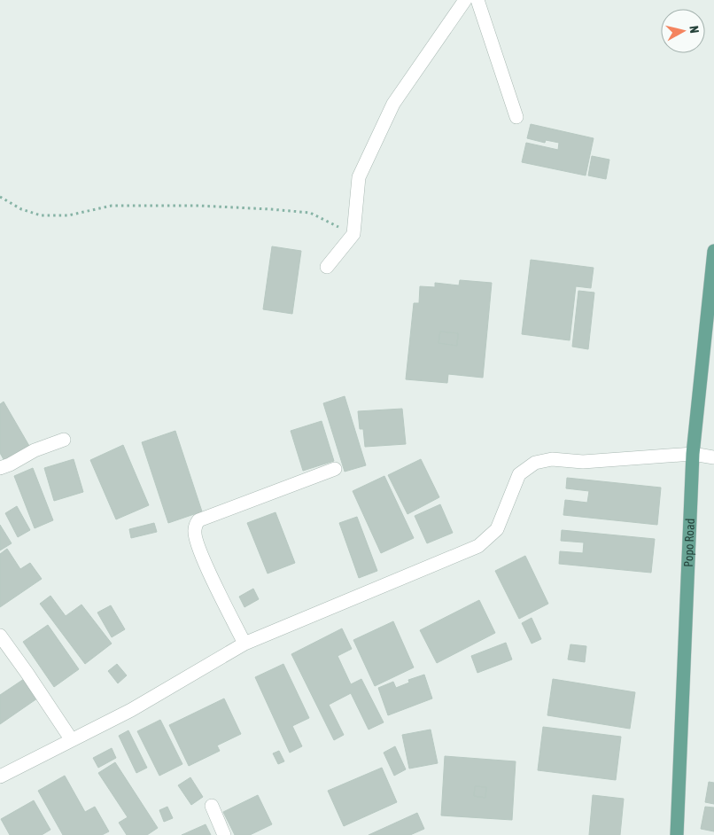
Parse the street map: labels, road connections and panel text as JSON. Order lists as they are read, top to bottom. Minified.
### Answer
{"streets":{"main road":["Popo Road"]},"north":"right"}
